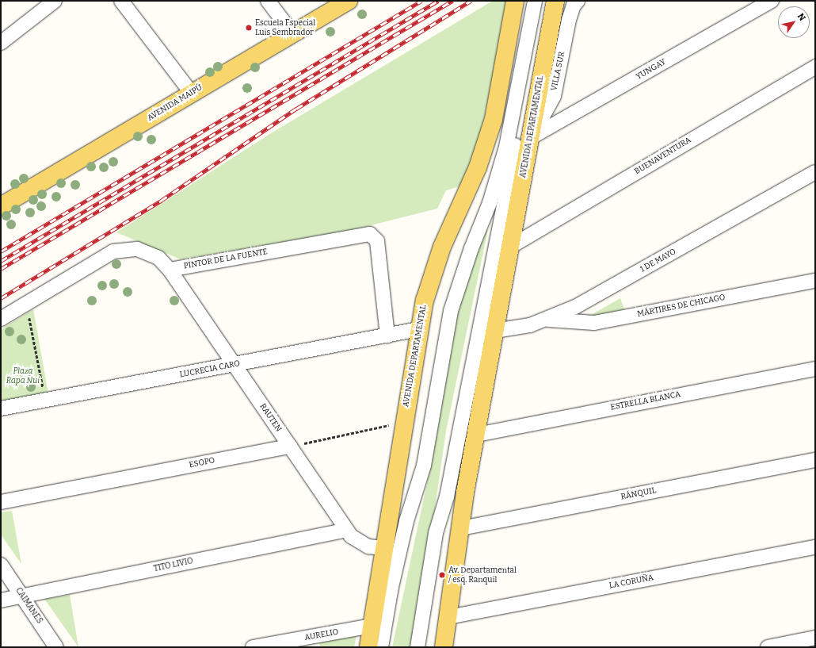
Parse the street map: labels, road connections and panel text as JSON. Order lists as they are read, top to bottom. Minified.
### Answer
{"streets":{"main road":["AVENIDA MAIPÚ","AVENIDA DEPARTAMENTAL"],"street":["YUNGAY","VILLA SUR","BUENAVENTURA","PINTOR DE LA FUENTE","1 DE MAYO","MÁRTIRES DE CHICAGO","LUCRECIA CARO","ESTRELLA BLANCA","RAUTEN","ESOPO","RÁNQUIL","TITO LIVIO","LA CORUÑA","CAIMANES","AURELIO"]},"crossings":[["YUNGAY","VILLA SUR"],["YUNGAY","AVENIDA DEPARTAMENTAL"],["VILLA SUR","AVENIDA DEPARTAMENTAL"],["AVENIDA DEPARTAMENTAL","BUENAVENTURA"],["AVENIDA DEPARTAMENTAL","1 DE MAYO"],["AVENIDA DEPARTAMENTAL","LUCRECIA CARO"],["AVENIDA DEPARTAMENTAL","ESTRELLA BLANCA"],["AVENIDA DEPARTAMENTAL","RAUTEN"],["AVENIDA DEPARTAMENTAL","RÁNQUIL"],["AVENIDA DEPARTAMENTAL","LA CORUÑA"],["AVENIDA DEPARTAMENTAL","AURELIO"],["PINTOR DE LA FUENTE","LUCRECIA CARO"],["PINTOR DE LA FUENTE","RAUTEN"],["1 DE MAYO","MÁRTIRES DE CHICAGO"],["LUCRECIA CARO","RAUTEN"],["RAUTEN","ESOPO"],["RAUTEN","TITO LIVIO"],["TITO LIVIO","CAIMANES"]],"parks":["Plaza Rapa Nui"],"places":["Escuela Especial Luis Sembrador","Av. Departamental / esq. Ranquil"],"north":"top right"}
